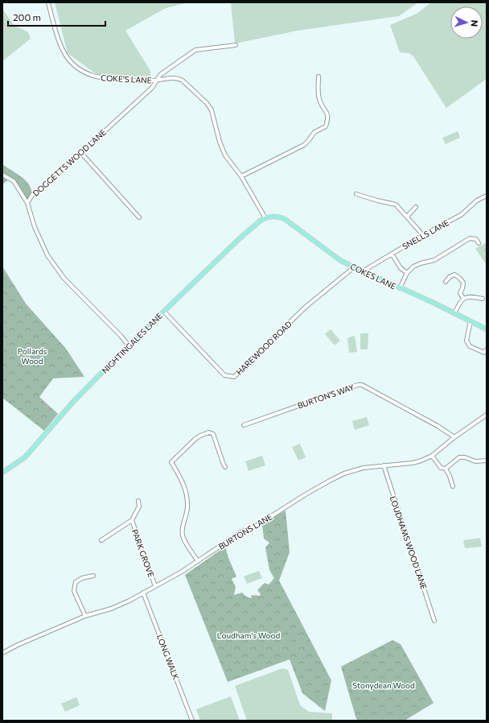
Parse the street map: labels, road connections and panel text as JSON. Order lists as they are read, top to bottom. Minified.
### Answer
{"streets":{"main road":["COKES LANE","NIGHTINGALES LANE"],"street":["COKE'S LANE","DOGGETTS WOOD LANE","SNELLS LANE","HAREWOOD ROAD","BURTON'S WAY","BURTONS LANE","LOUDHAMS WOOD LANE","PARK GROVE","LONG WALK"]},"crossings":[["COKE'S LANE","DOGGETTS WOOD LANE"],["COKE'S LANE","COKES LANE"],["COKE'S LANE","NIGHTINGALES LANE"],["DOGGETTS WOOD LANE","NIGHTINGALES LANE"],["SNELLS LANE","COKES LANE"],["COKES LANE","NIGHTINGALES LANE"],["COKES LANE","HAREWOOD ROAD"],["NIGHTINGALES LANE","HAREWOOD ROAD"],["BURTON'S WAY","BURTONS LANE"],["BURTONS LANE","LOUDHAMS WOOD LANE"],["BURTONS LANE","PARK GROVE"],["BURTONS LANE","LONG WALK"]],"parks":["Pollards Wood","Loudham's Wood","Stonydean Wood"],"scale_bar":"200 m","north":"right"}
